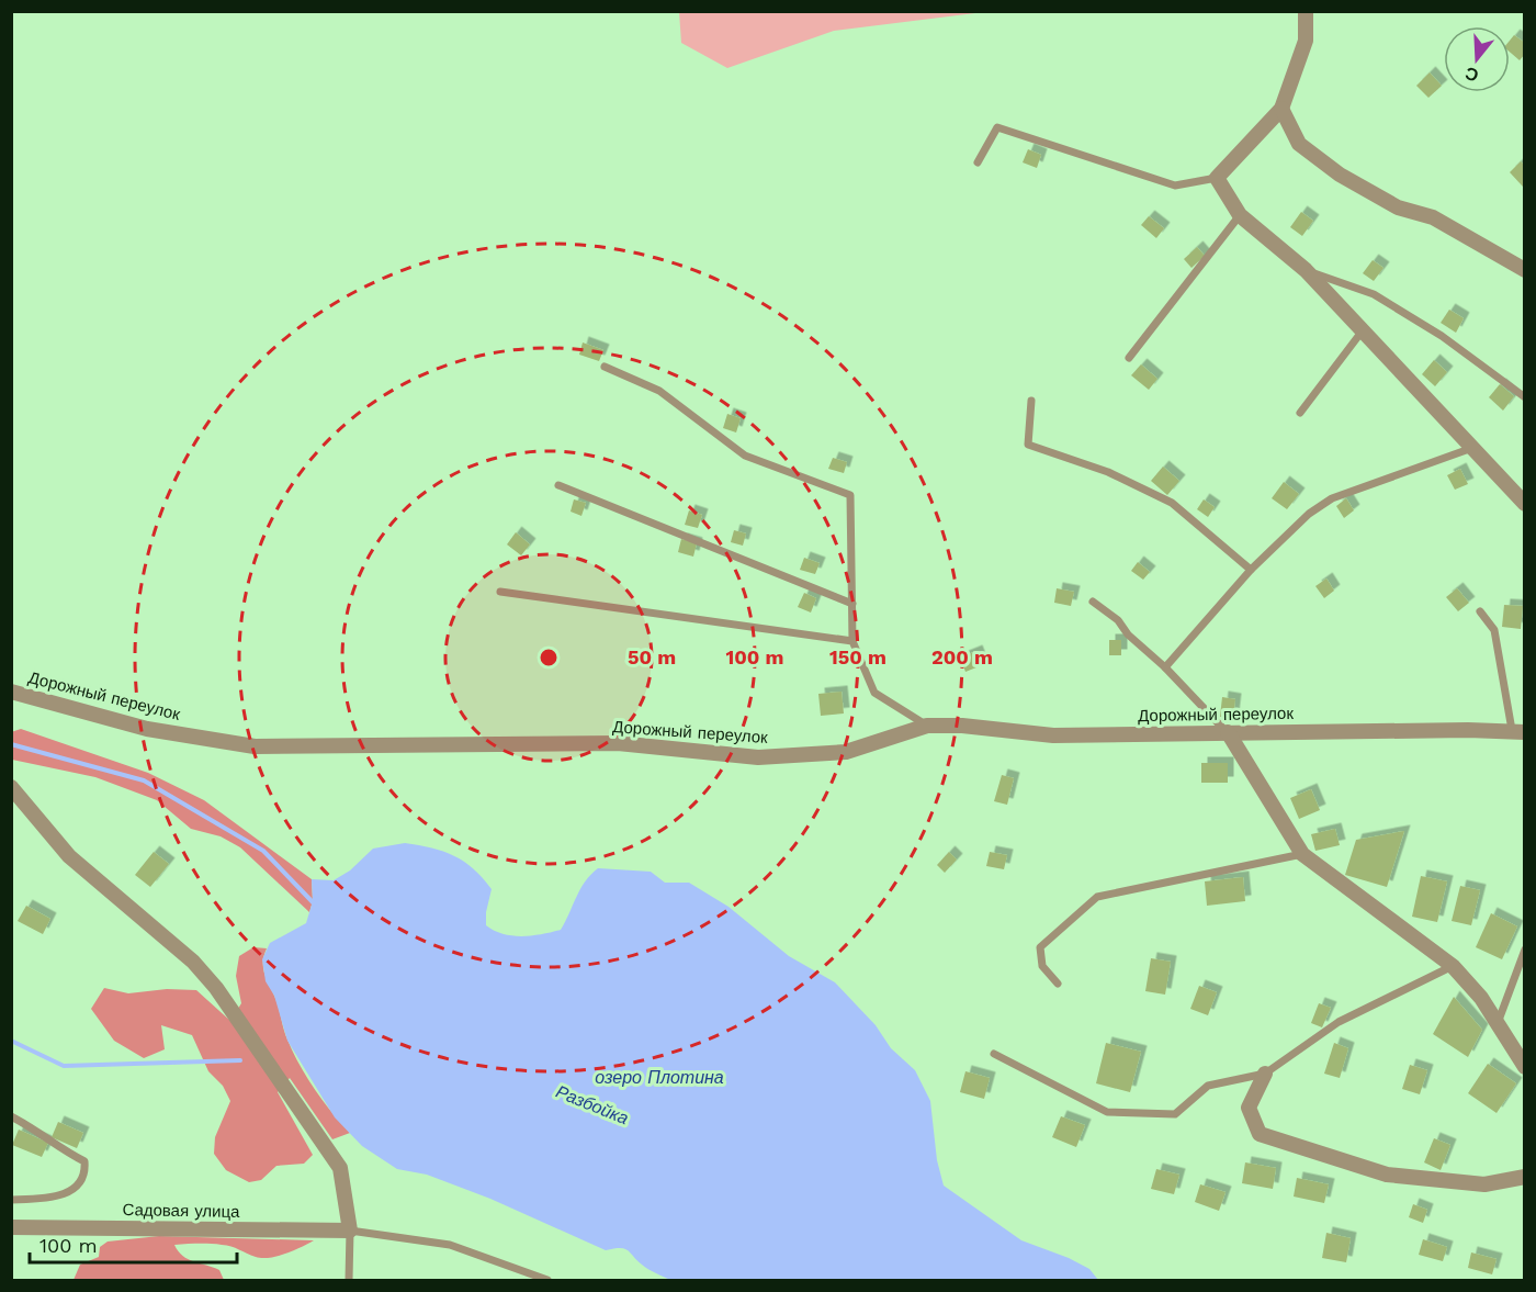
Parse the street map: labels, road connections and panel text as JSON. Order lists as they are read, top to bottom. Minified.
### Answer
{"streets":{"street":["Дорожный переулок","Садовая улица"]},"water":["озеро Плотина","Разбойка"],"scale_bar":"100 m","north":"bottom","rings":["50 m","100 m","150 m","200 m"]}
